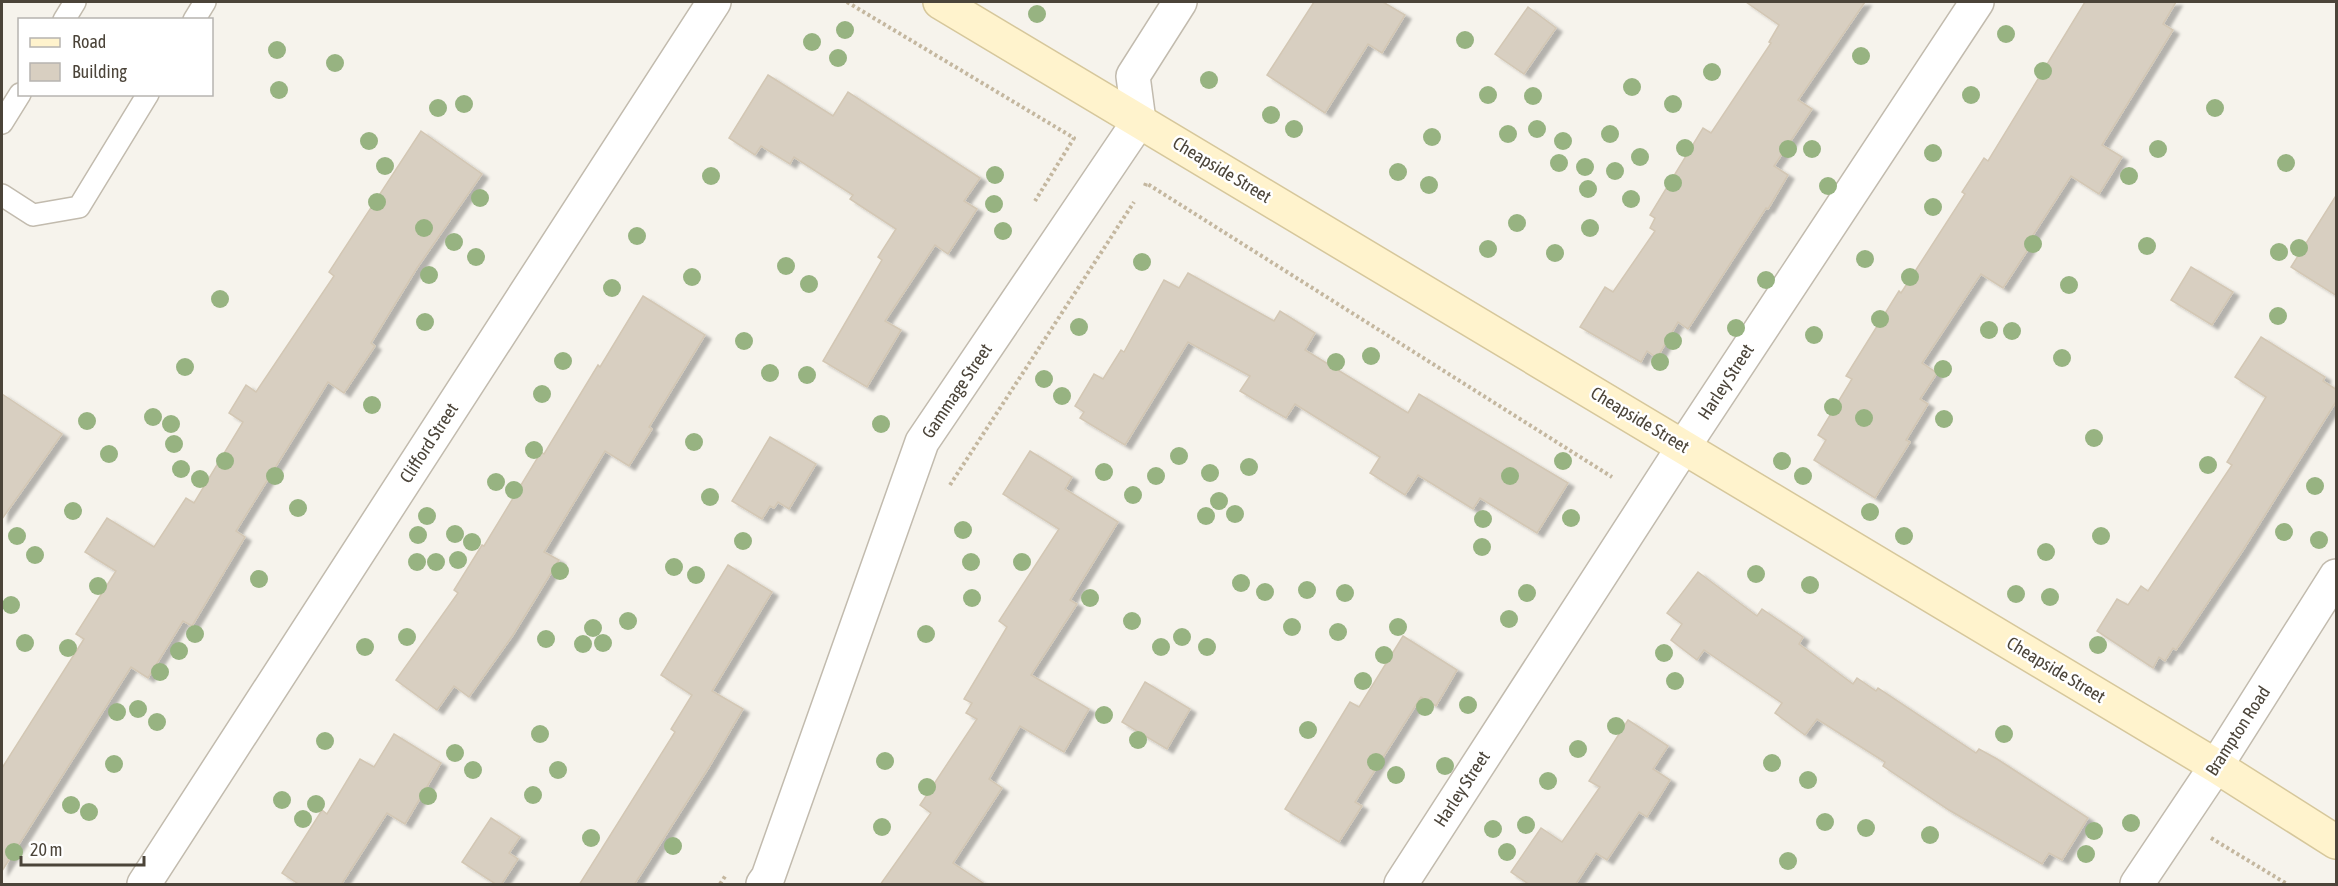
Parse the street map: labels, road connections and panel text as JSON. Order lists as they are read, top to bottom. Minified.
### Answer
{"streets":{"street":["Cheapside Street","Harley Street","Gammage Street","Clifford Street","Brampton Road"]},"crossings":[["Cheapside Street","Harley Street"],["Cheapside Street","Gammage Street"],["Cheapside Street","Brampton Road"]],"legend":["Road","Building"],"scale_bar":"20 m"}
